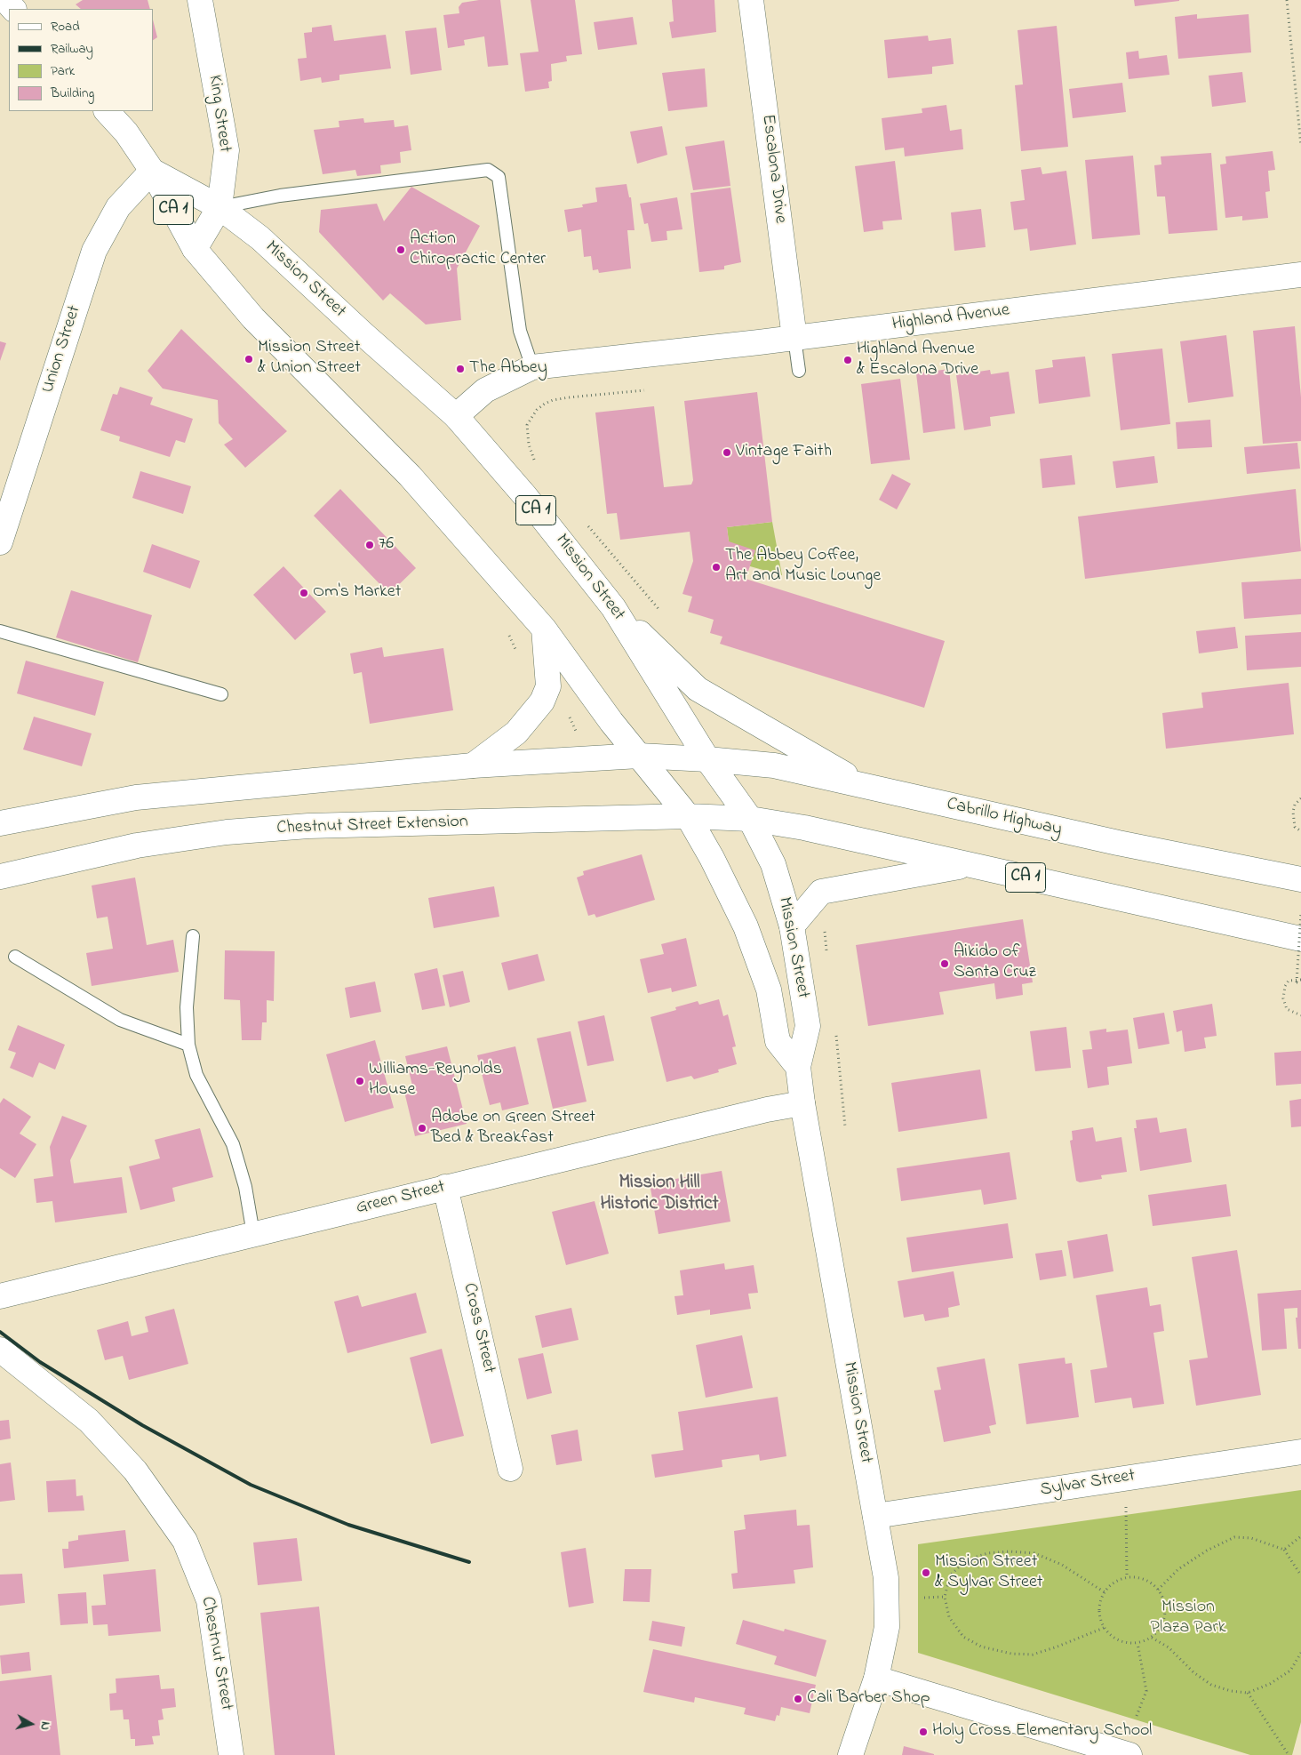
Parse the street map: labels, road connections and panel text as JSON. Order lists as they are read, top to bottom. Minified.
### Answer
{"streets":{"main road":["King Street","Escalona Drive","CA 1","Mission Street","Highland Avenue","Union Street","Cabrillo Highway","Chestnut Street Extension","Green Street","Cross Street","Sylvar Street","Chestnut Street"]},"crossings":[["King Street","Mission Street"],["Escalona Drive","Highland Avenue"],["CA 1","Mission Street"],["CA 1","Cabrillo Highway"],["CA 1","Chestnut Street Extension"],["Mission Street","Highland Avenue"],["Mission Street","Union Street"],["Mission Street","Cabrillo Highway"],["Mission Street","Chestnut Street Extension"],["Mission Street","Green Street"],["Mission Street","Sylvar Street"],["Green Street","Cross Street"]],"districts":["Mission Hill Historic District"],"parks":["Mission Plaza Park"],"places":["Action Chiropractic Center","Mission Street & Union Street","Highland Avenue & Escalona Drive","The Abbey","Vintage Faith","76","The Abbey Coffee, Art and Music Lounge","Om's Market","Aikido of Santa Cruz","Williams-Reynolds House","Adobe on Green Street Bed & Breakfast","Mission Street & Sylvar Street","Cali Barber Shop","Holy Cross Elementary School"],"legend":["Road","Railway","Park","Building"],"north":"right"}
